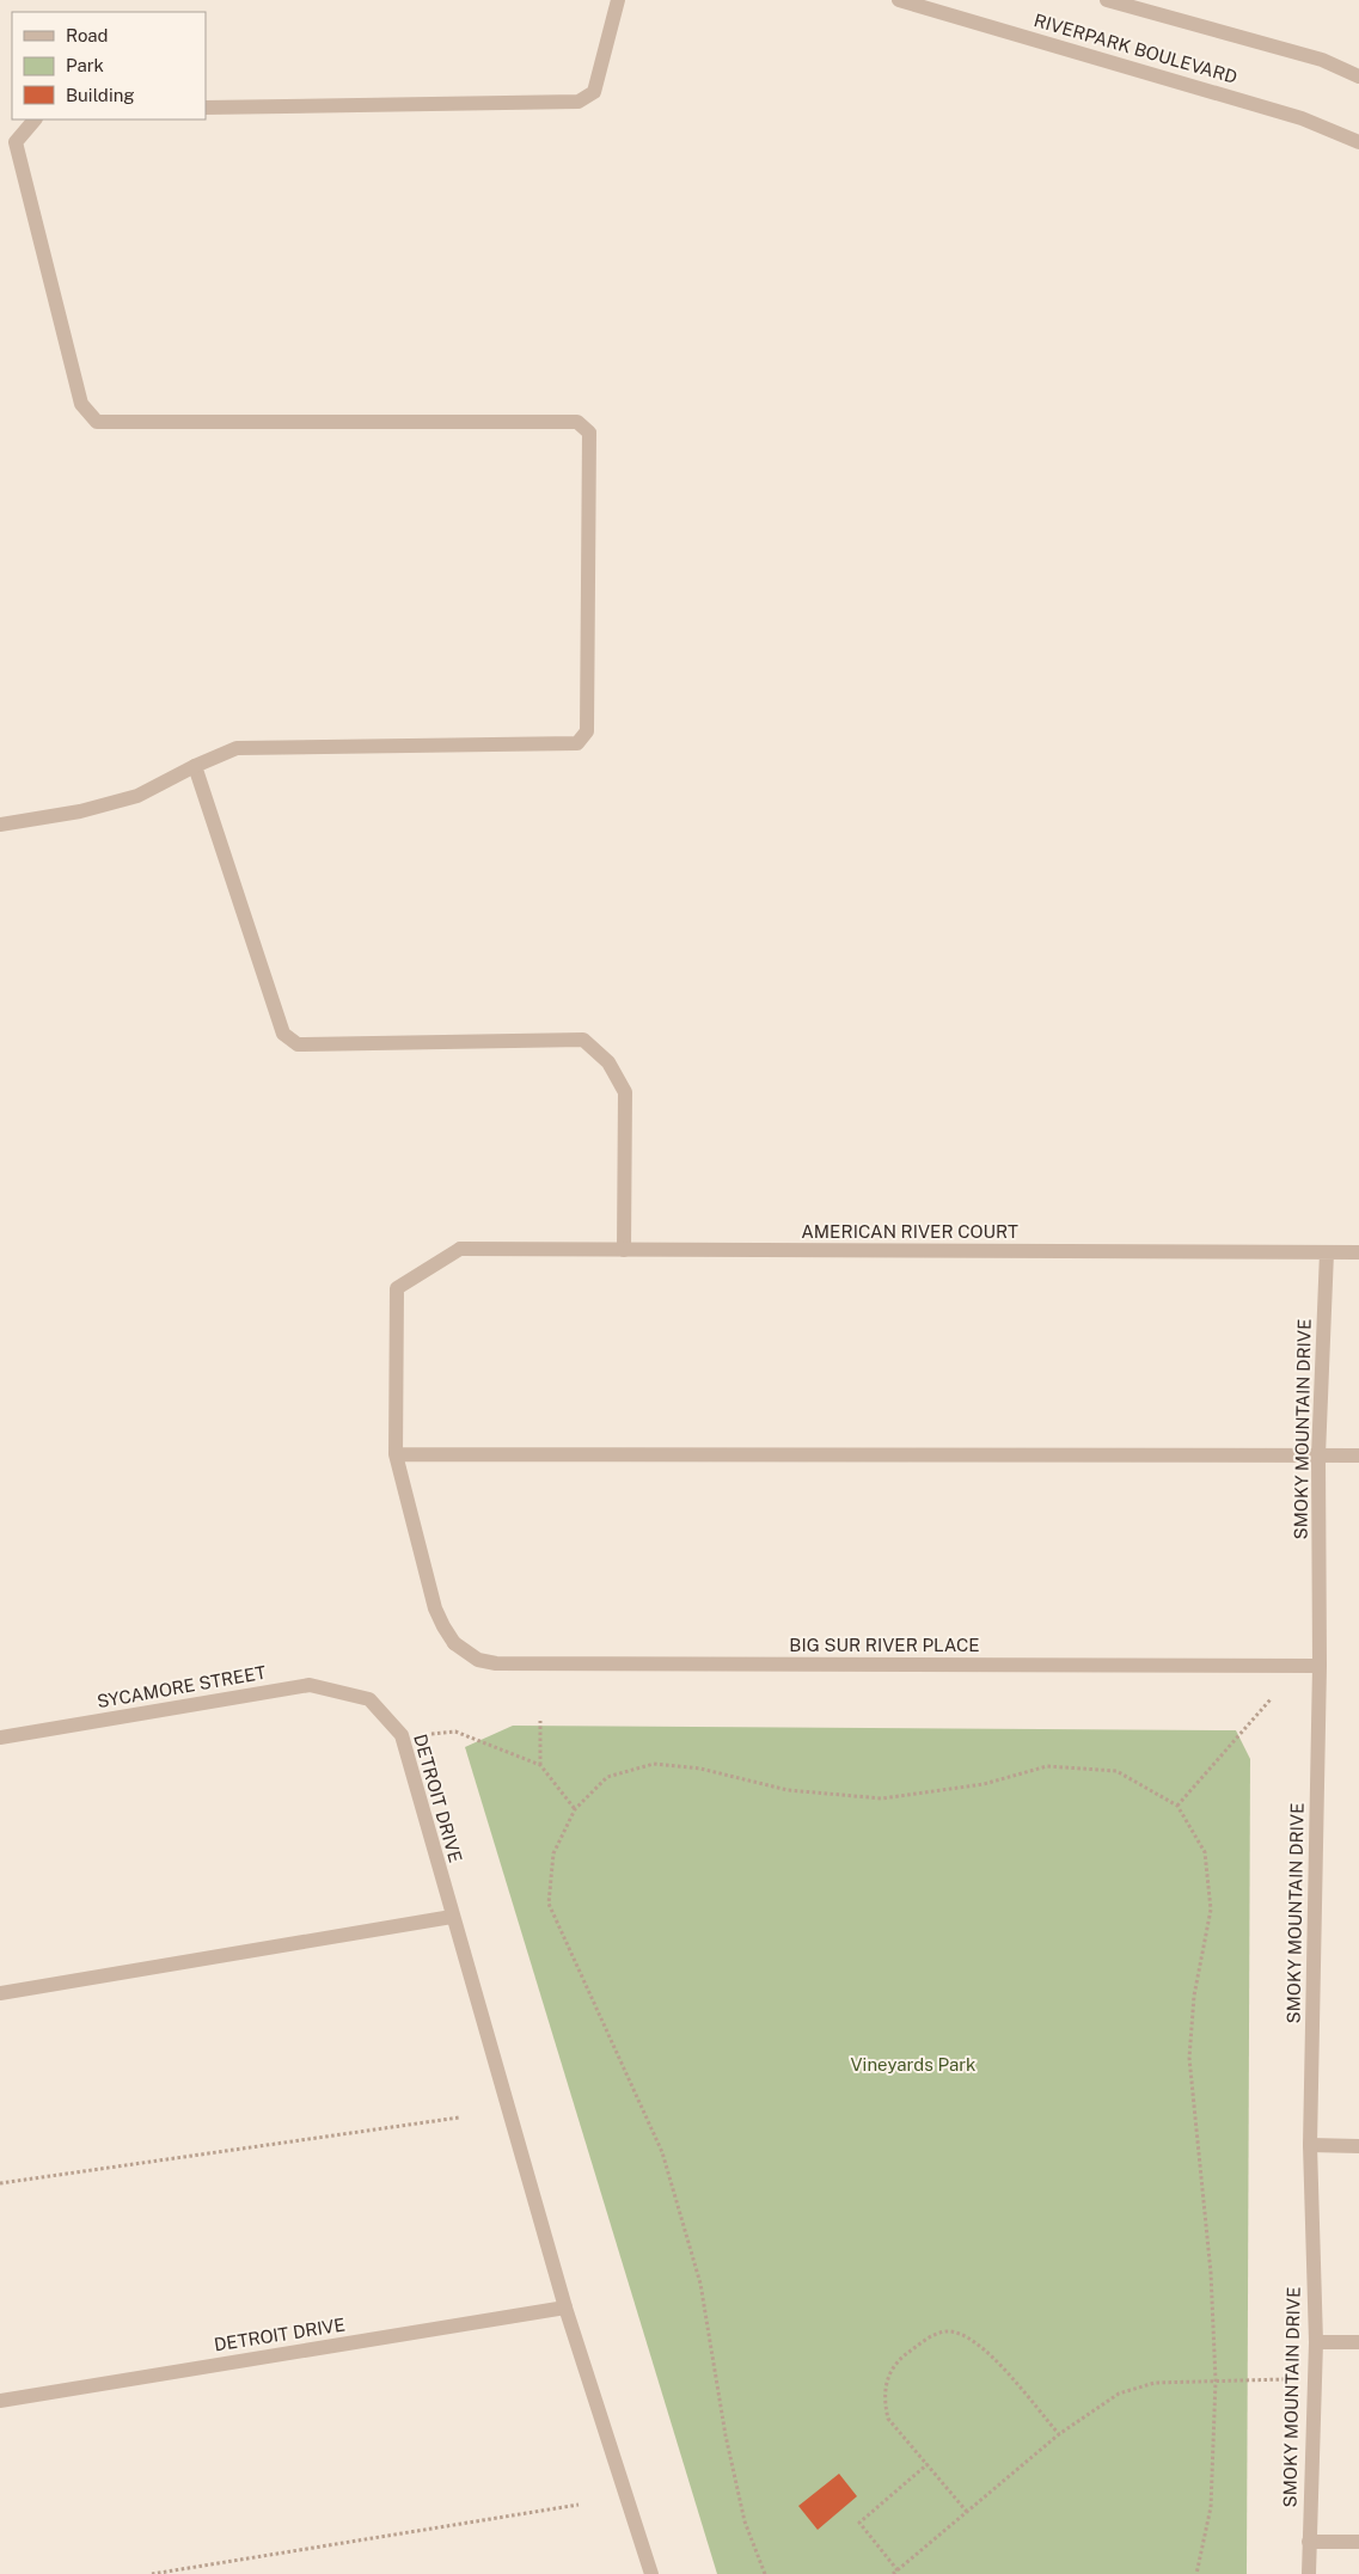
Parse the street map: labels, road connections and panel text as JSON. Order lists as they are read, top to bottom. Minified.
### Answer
{"streets":{"street":["RIVERPARK BOULEVARD","AMERICAN RIVER COURT","SMOKY MOUNTAIN DRIVE","BIG SUR RIVER PLACE","SYCAMORE STREET","DETROIT DRIVE"]},"crossings":[["AMERICAN RIVER COURT","SMOKY MOUNTAIN DRIVE"],["AMERICAN RIVER COURT","BIG SUR RIVER PLACE"],["SMOKY MOUNTAIN DRIVE","BIG SUR RIVER PLACE"],["SYCAMORE STREET","DETROIT DRIVE"]],"parks":["Vineyards Park"],"legend":["Road","Park","Building"]}
